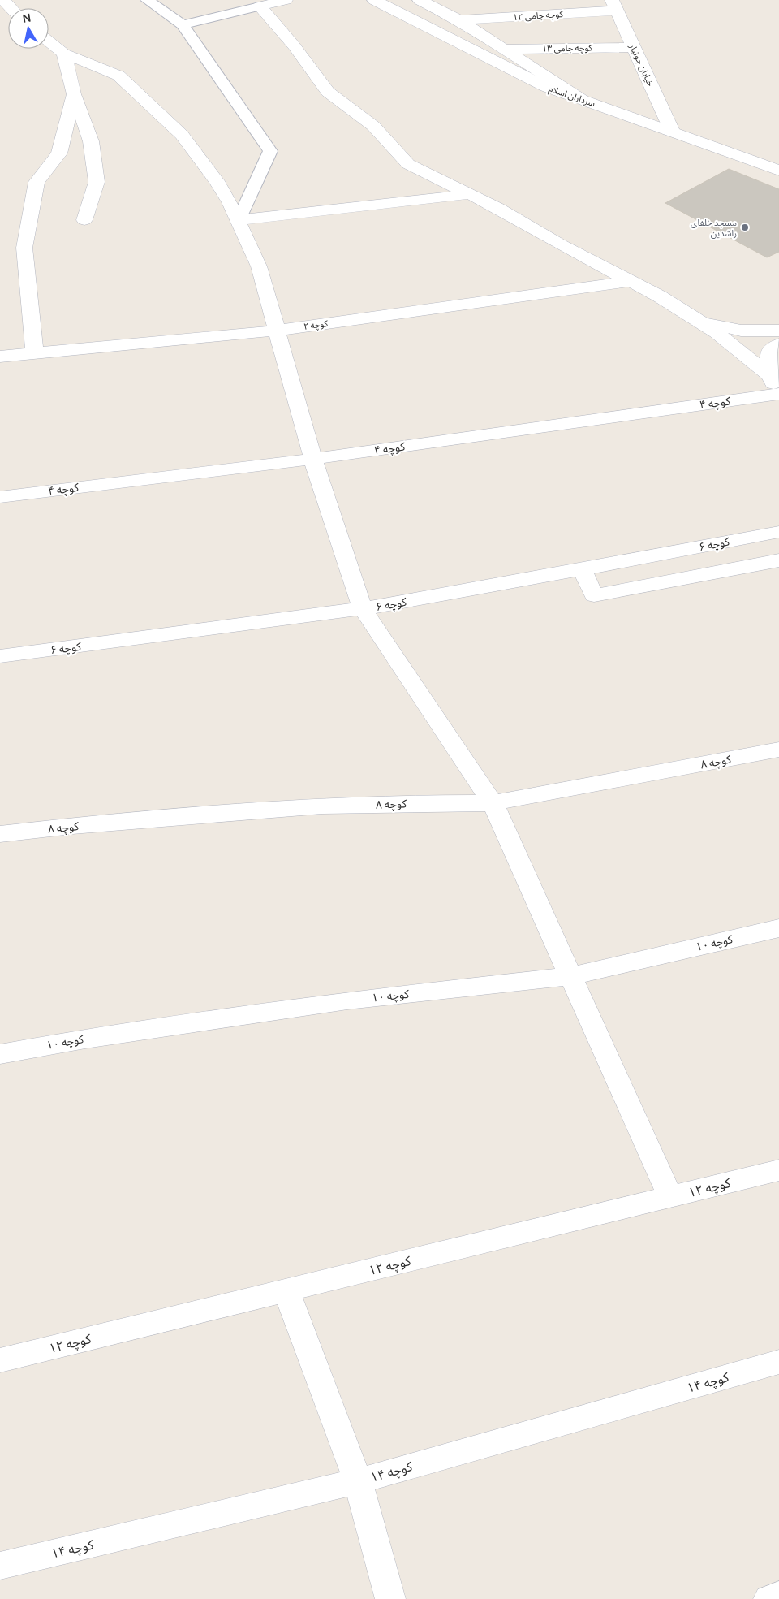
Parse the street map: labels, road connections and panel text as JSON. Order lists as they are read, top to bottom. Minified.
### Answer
{"streets":{"street":["کوچه جامی ۱۲","کوچه جامی ۱۳","خیابان جوتیار","سرداران اسلام","کوچه ۲","کوچه ۴","کوچه ۶","کوچه ۸","کوچه ۱۰","کوچه ۱۲","کوچه ۱۴"]},"crossings":[["کوچه جامی ۱۲","خیابان جوتیار"],["کوچه جامی ۱۳","خیابان جوتیار"],["خیابان جوتیار","سرداران اسلام"]],"places":["مسجد خلفای راشدین"],"north":"top"}
